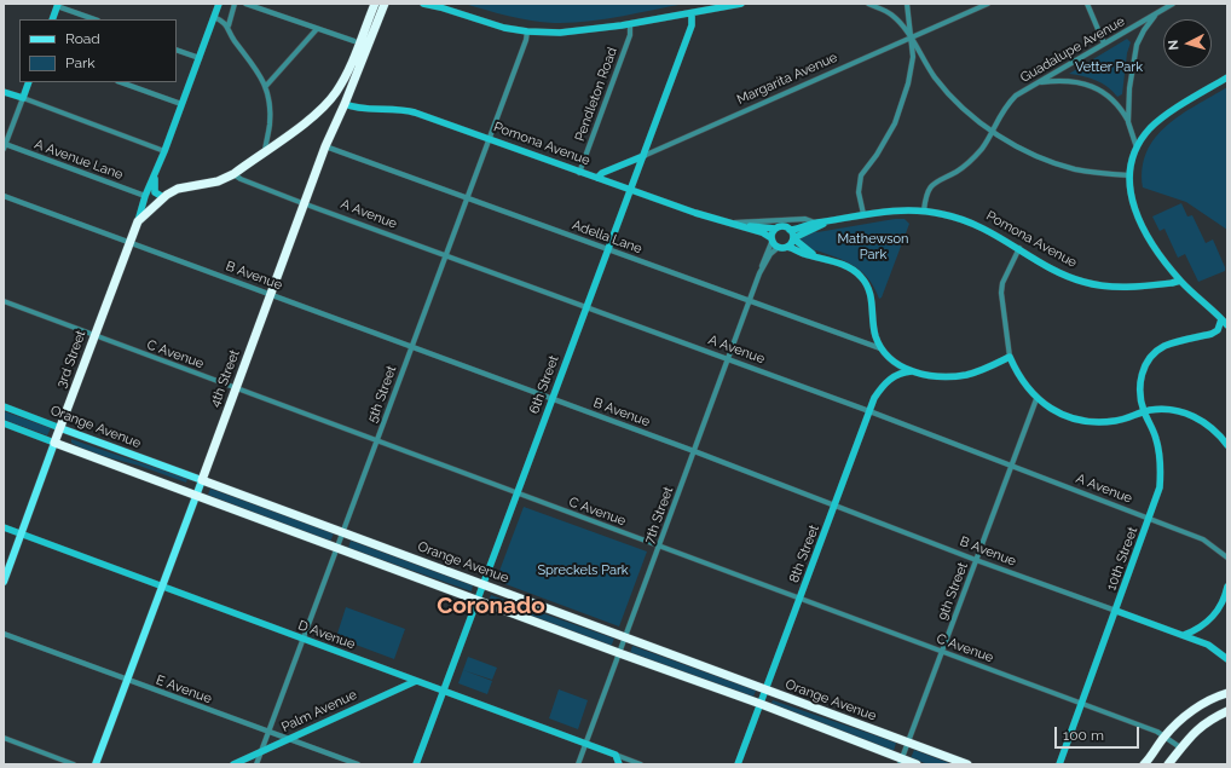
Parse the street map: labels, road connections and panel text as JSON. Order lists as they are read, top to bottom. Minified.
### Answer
{"streets":{"highway":["3rd Street","4th Street","Orange Avenue"],"street":["Guadalupe Avenue","Margarita Avenue","Pendleton Road","Pomona Avenue","A Avenue Lane","A Avenue","Adella Lane","B Avenue","C Avenue","6th Street","5th Street","7th Street","8th Street","10th Street","9th Street","D Avenue","E Avenue","Palm Avenue"]},"crossings":[["Guadalupe Avenue","Pomona Avenue"],["Margarita Avenue","Pomona Avenue"],["Margarita Avenue","6th Street"],["Pendleton Road","Pomona Avenue"],["Pomona Avenue","4th Street"],["Pomona Avenue","6th Street"],["Pomona Avenue","5th Street"],["Pomona Avenue","7th Street"],["A Avenue Lane","3rd Street"],["A Avenue","4th Street"],["A Avenue","6th Street"],["A Avenue","5th Street"],["A Avenue","7th Street"],["A Avenue","8th Street"],["A Avenue","10th Street"],["A Avenue","9th Street"],["Adella Lane","4th Street"],["Adella Lane","6th Street"],["Adella Lane","5th Street"],["Adella Lane","7th Street"],["B Avenue","3rd Street"],["B Avenue","4th Street"],["B Avenue","6th Street"],["B Avenue","5th Street"],["B Avenue","7th Street"],["B Avenue","8th Street"],["B Avenue","10th Street"],["B Avenue","9th Street"],["C Avenue","3rd Street"],["C Avenue","4th Street"],["C Avenue","6th Street"],["C Avenue","5th Street"],["C Avenue","7th Street"],["C Avenue","8th Street"],["C Avenue","10th Street"],["C Avenue","9th Street"],["3rd Street","Orange Avenue"],["3rd Street","D Avenue"],["4th Street","Orange Avenue"],["4th Street","D Avenue"],["4th Street","E Avenue"],["6th Street","Orange Avenue"],["6th Street","D Avenue"],["5th Street","Orange Avenue"],["5th Street","D Avenue"],["5th Street","E Avenue"],["5th Street","Palm Avenue"],["Orange Avenue","7th Street"],["Orange Avenue","8th Street"],["Orange Avenue","9th Street"],["7th Street","D Avenue"],["D Avenue","Palm Avenue"],["E Avenue","Palm Avenue"]],"districts":["Coronado"],"parks":["Vetter Park","Mathewson Park","Spreckels Park"],"legend":["Road","Park"],"scale_bar":"100 m","north":"left"}
